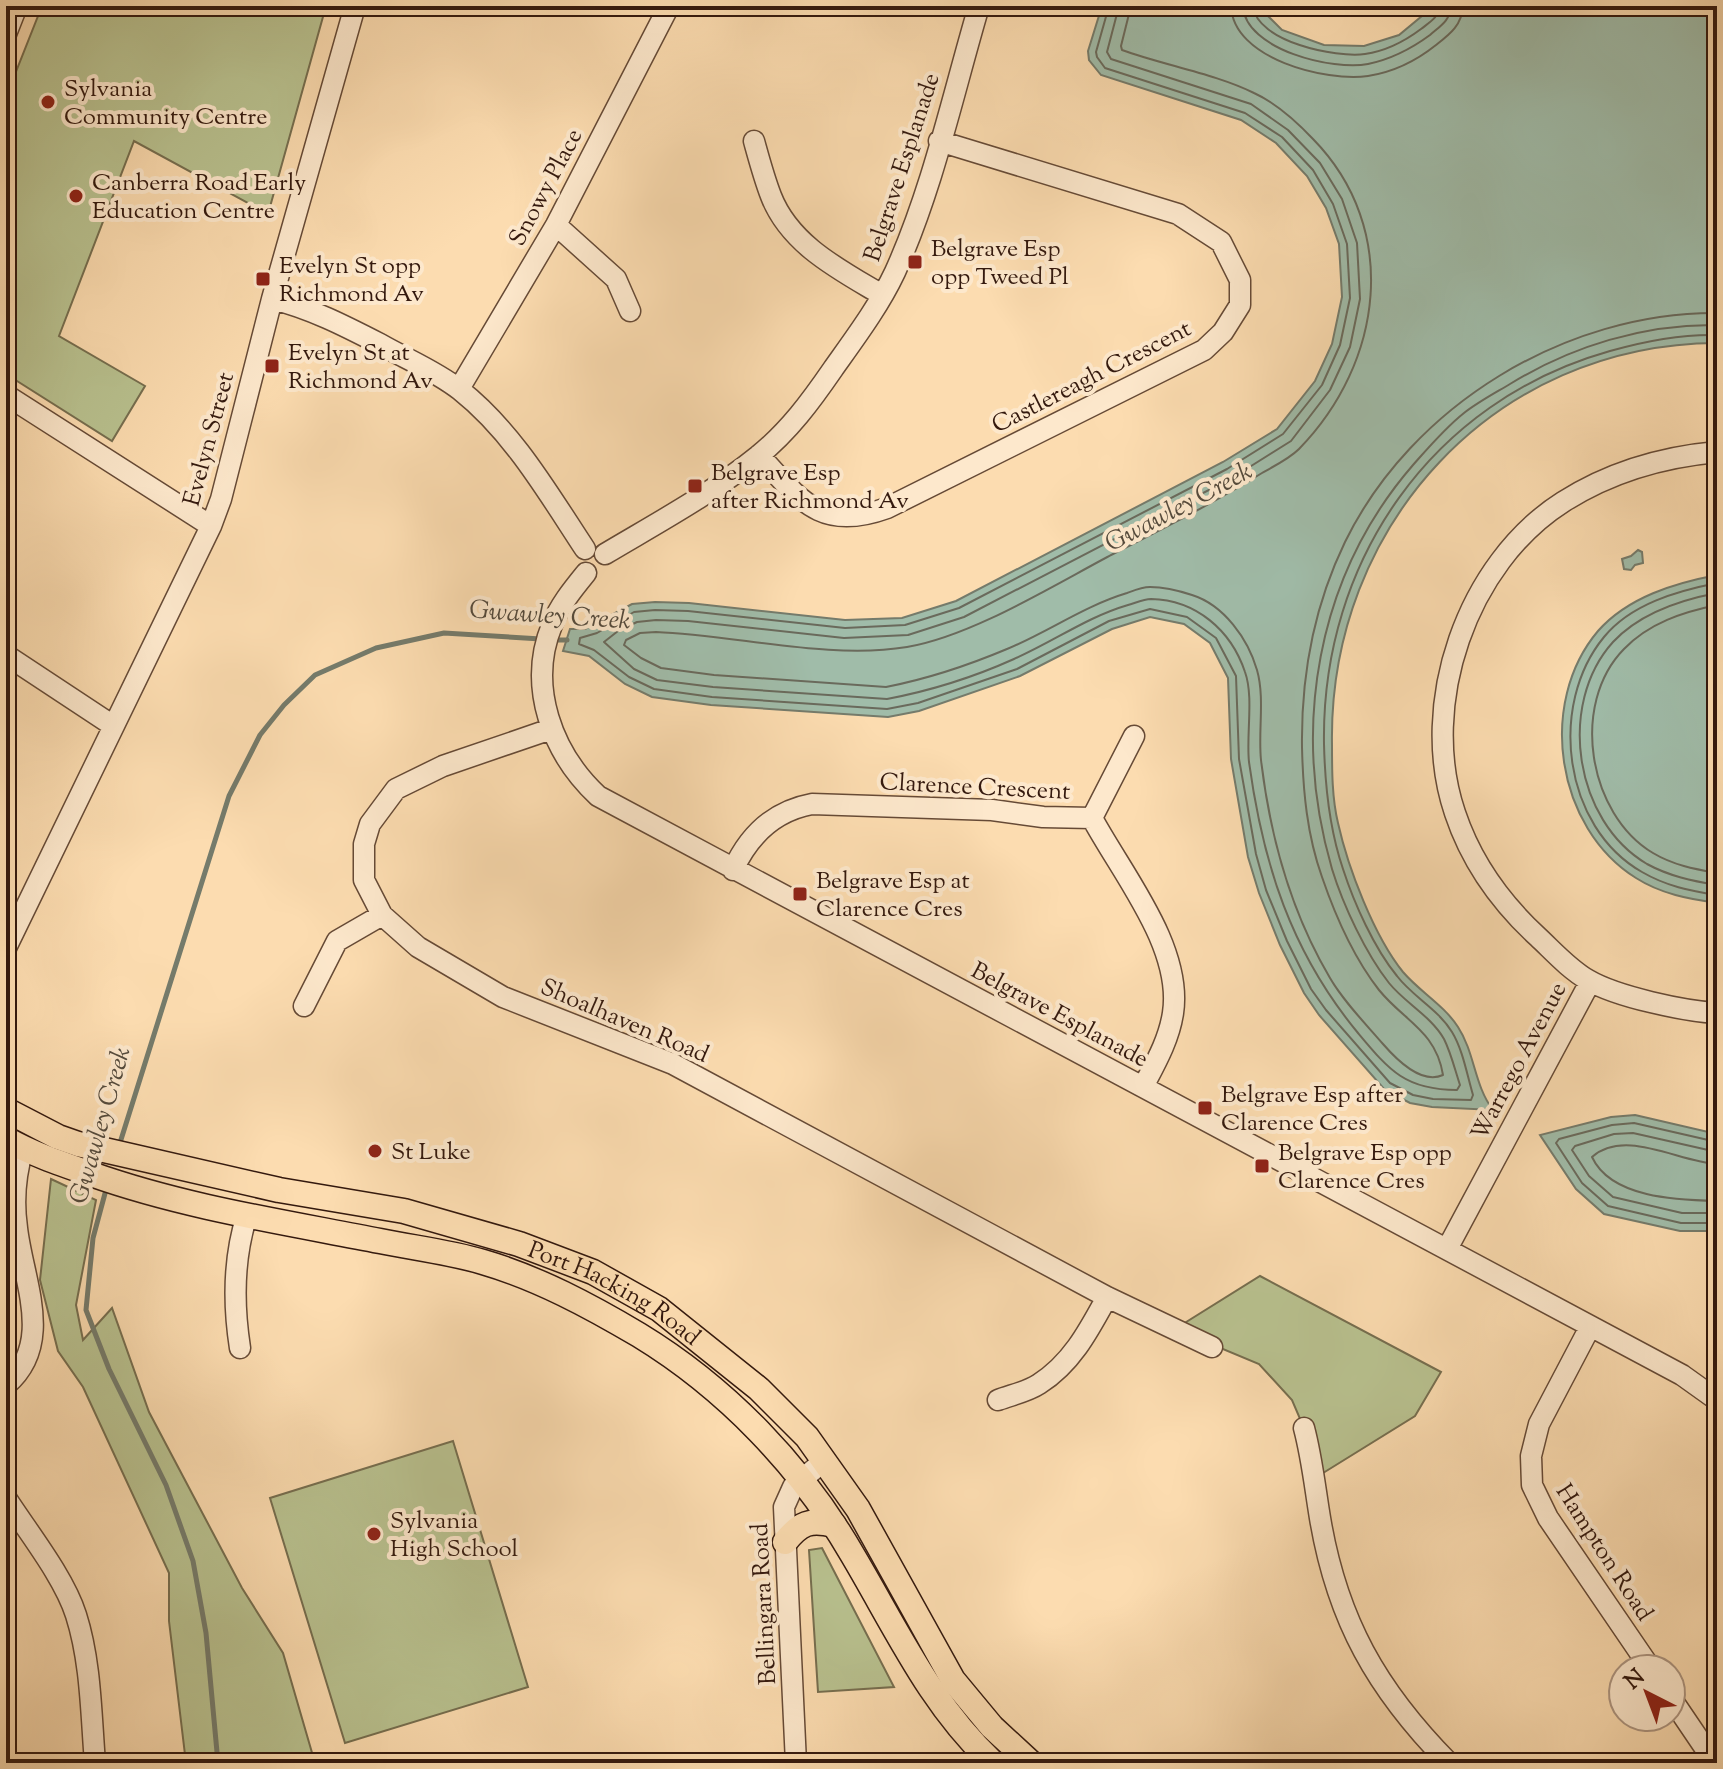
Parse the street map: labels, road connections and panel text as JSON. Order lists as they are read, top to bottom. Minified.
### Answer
{"streets":{"main road":["Port Hacking Road"],"street":["Belgrave Esplanade","Snowy Place","Castlereagh Crescent","Evelyn Street","Clarence Crescent","Shoalhaven Road","Warrego Avenue","Hampton Road","Bellingara Road"]},"crossings":[["Belgrave Esplanade","Castlereagh Crescent"],["Belgrave Esplanade","Clarence Crescent"],["Belgrave Esplanade","Shoalhaven Road"],["Belgrave Esplanade","Warrego Avenue"],["Belgrave Esplanade","Hampton Road"],["Port Hacking Road","Bellingara Road"]],"water":["Gwawley Creek"],"places":{"other":["Sylvania Community Centre","Canberra Road Early Education Centre","St Luke","Sylvania High School"],"transit":["Belgrave Esp opp Tweed Pl","Evelyn St opp Richmond Av","Evelyn St at Richmond Av","Belgrave Esp after Richmond Av","Belgrave Esp at Clarence Cres","Belgrave Esp after Clarence Cres","Belgrave Esp opp Clarence Cres"]},"north":"top left"}
